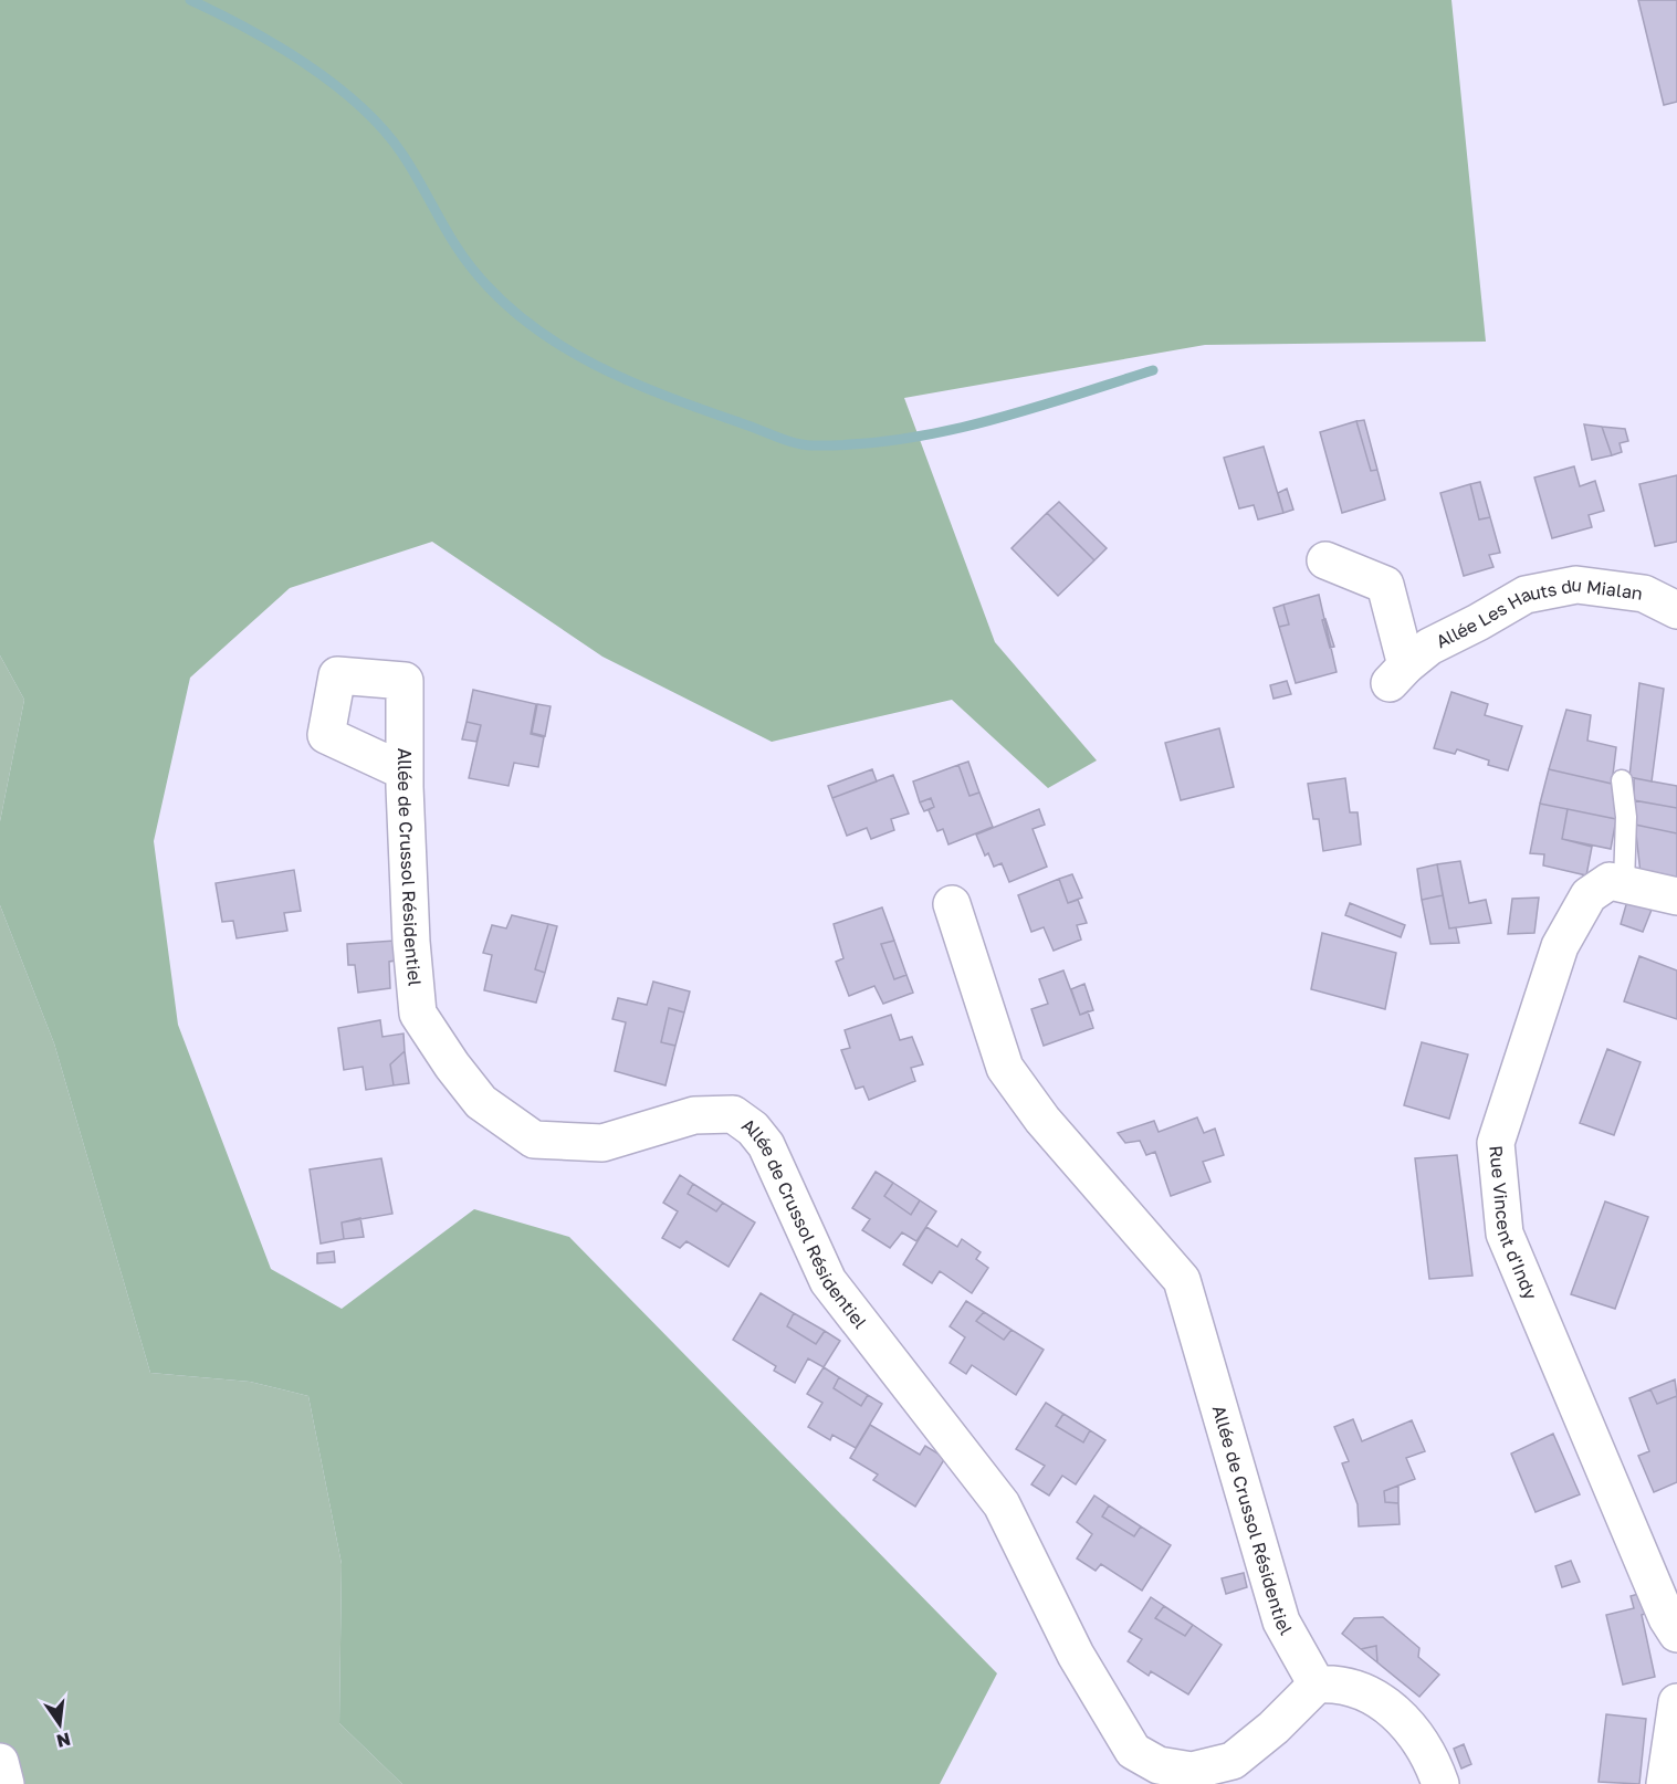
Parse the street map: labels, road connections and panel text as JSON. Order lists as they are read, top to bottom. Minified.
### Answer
{"streets":{"street":["Allée Les Hauts du Mialan","Allée de Crussol Résidentiel","Rue Vincent d'Indy"]},"north":"bottom"}
